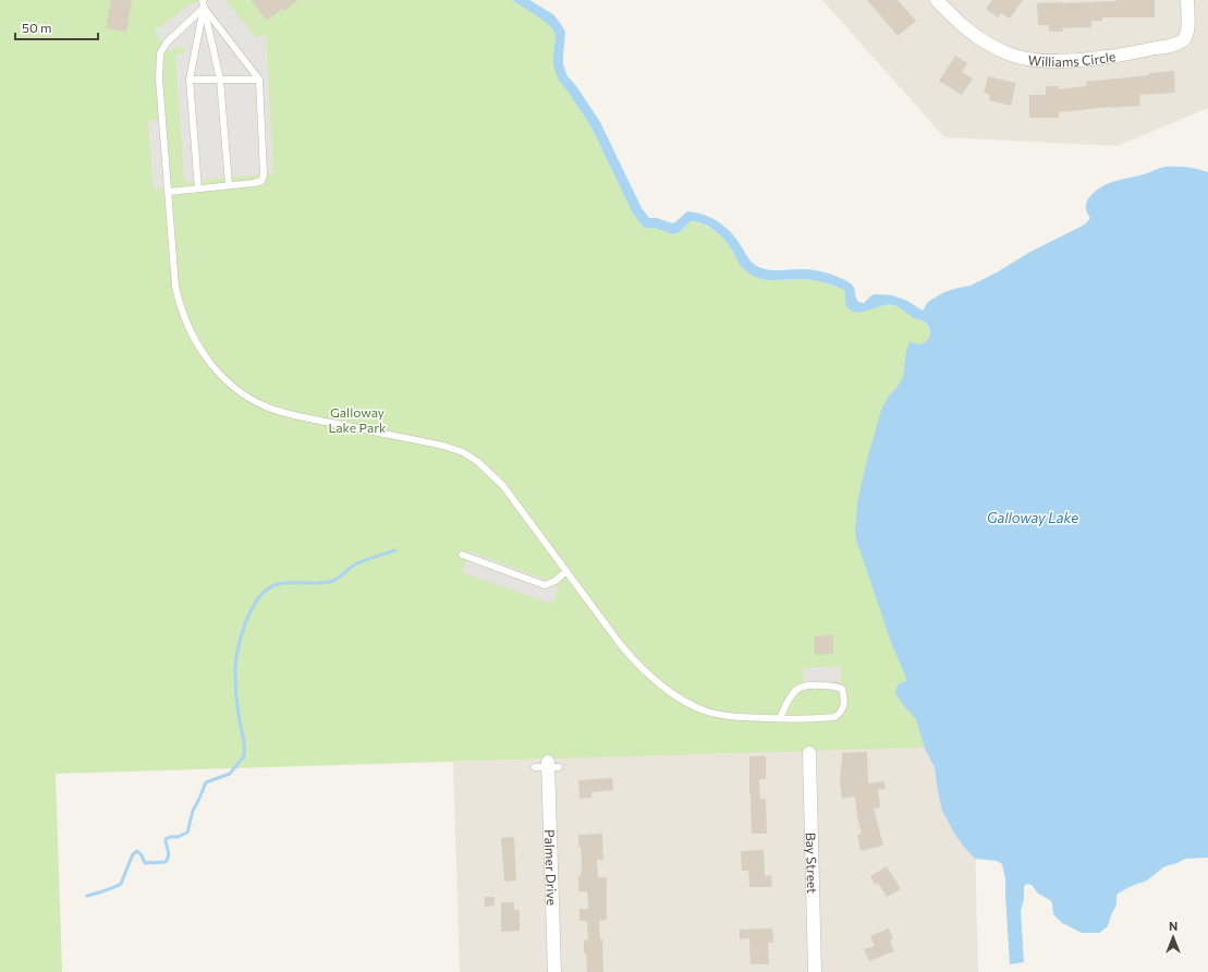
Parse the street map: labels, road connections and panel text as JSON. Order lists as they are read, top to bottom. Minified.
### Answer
{"streets":{"street":["Williams Circle","Bay Street","Palmer Drive"]},"water":["Galloway Lake"],"parks":["Galloway Lake Park"],"scale_bar":"50 m","north":"top"}
